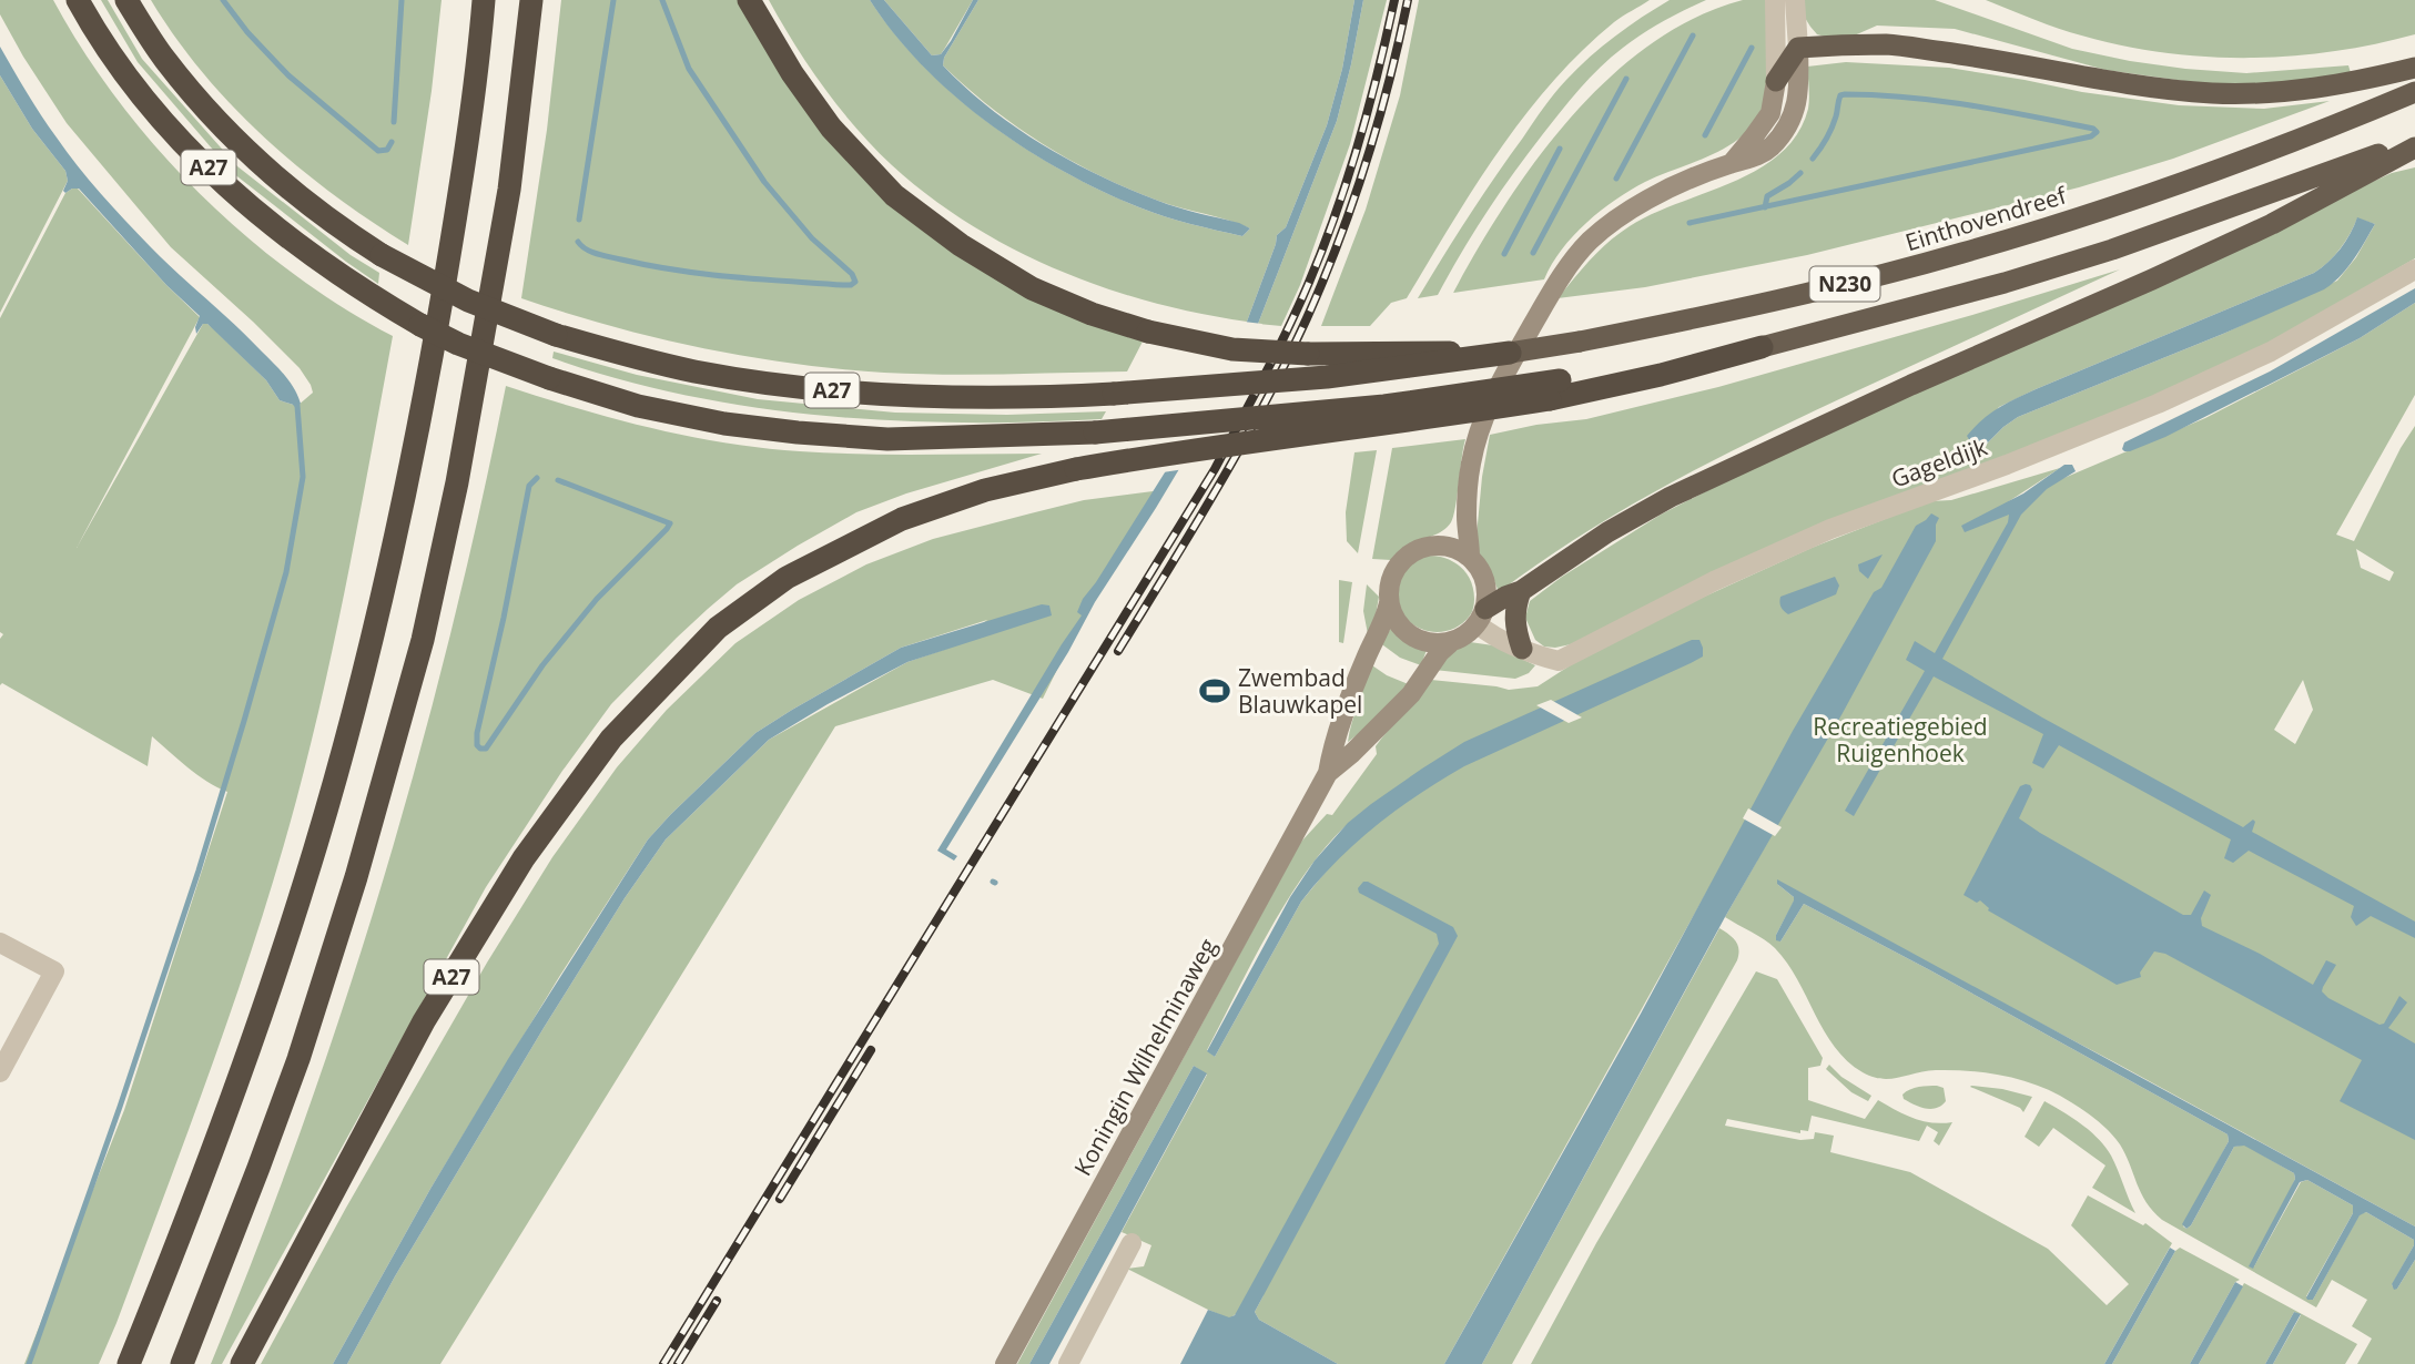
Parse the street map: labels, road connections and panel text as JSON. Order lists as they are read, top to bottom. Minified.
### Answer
{"streets":{"highway":["A27","Einthovendreef","N230"],"main road":["Koningin Wilhelminaweg"],"street":["Gageldijk"]},"crossings":[["A27","Einthovendreef"],["A27","N230"],["Gageldijk","Koningin Wilhelminaweg"]],"parks":["Recreatiegebied Ruigenhoek"],"places":{"sports":["Zwembad Blauwkapel"]}}
